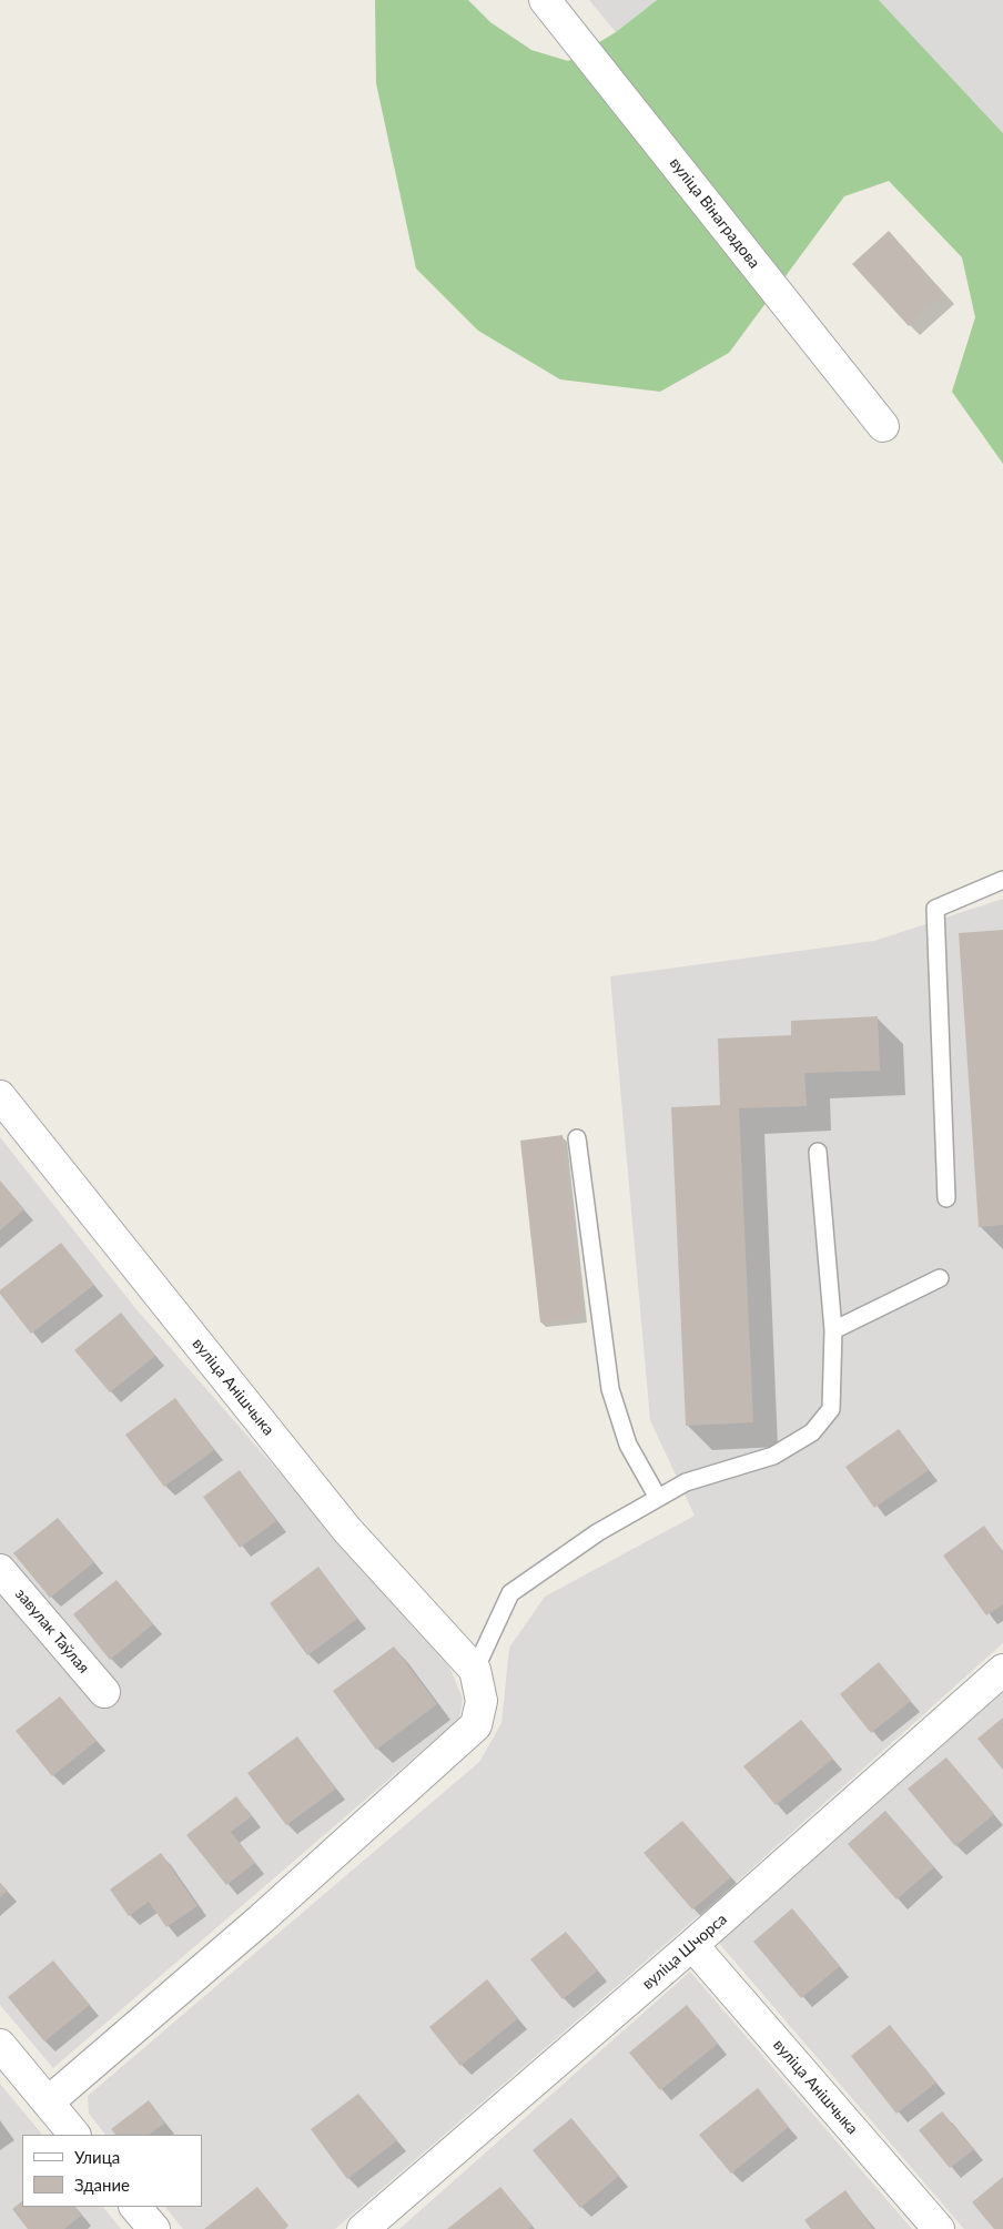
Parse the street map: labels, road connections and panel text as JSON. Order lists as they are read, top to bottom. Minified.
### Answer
{"streets":{"street":["вуліца Вінаградова","вуліца Анішчыка","завулак Таўлая","вуліца Шчорса"]},"crossings":[["вуліца Анішчыка","вуліца Шчорса"]],"legend":["Улица","Здание"]}
